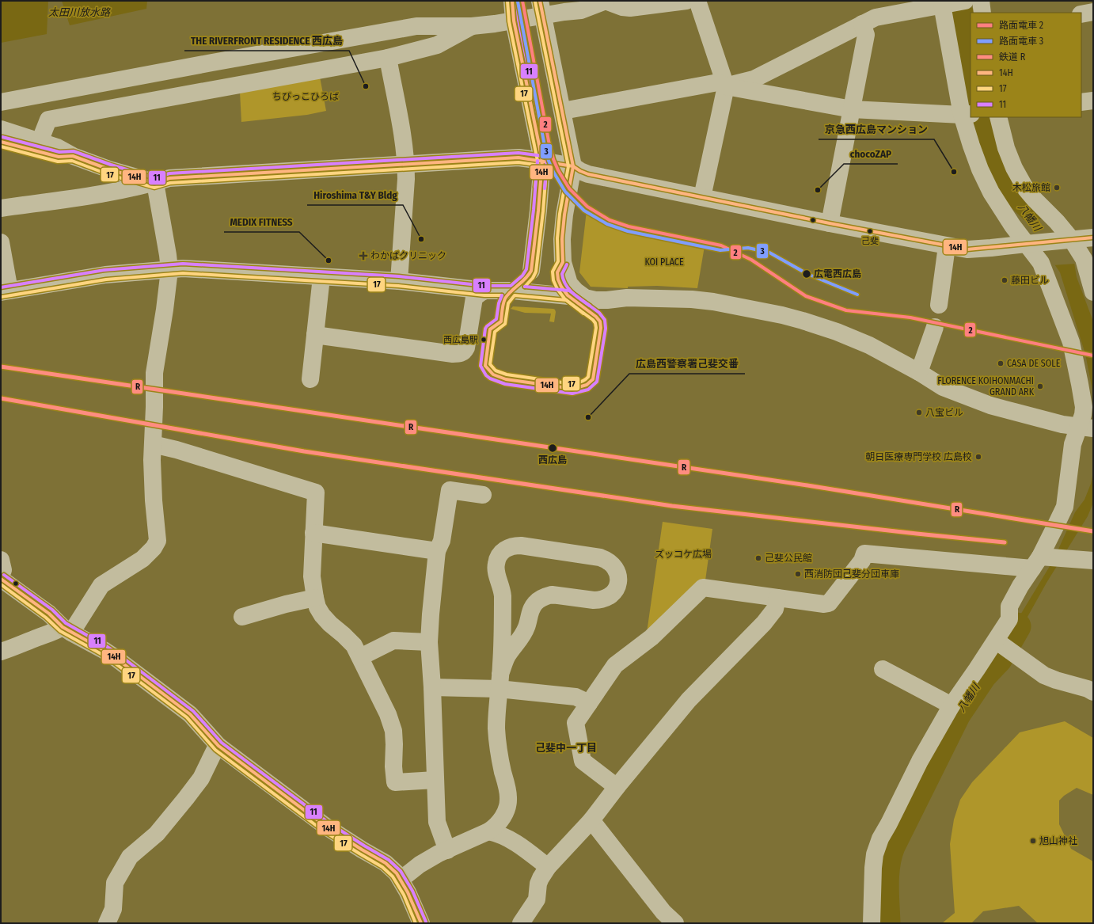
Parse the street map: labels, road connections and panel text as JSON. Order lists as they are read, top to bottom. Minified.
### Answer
{"districts":["己斐中一丁目"],"water":["太田川放水路","八幡川"],"parks":["ちびっこひろば","KOI PLACE","ズッコケ広場"],"places":{"other":["THE RIVERFRONT RESIDENCE 西広島","京急西広島マンション","木松旅館","chocoZAP","己斐","Hiroshima T&Y Bldg","MEDIX FITNESS","広電西広島","藤田ビル","西広島駅","CASA DE SOLE","FLORENCE KOIHONMACHI GRAND ARK","八宝ビル","広島西警察署己斐交番","西広島","朝日医療専門学校 広島校","己斐公民館","西消防団己斐分団車庫","旭山神社"],"health":["わかばクリニック"]},"lines":["tram line 2","transit line 14H","transit line 17","transit line 11","tram line 3","rail line R"],"legend":["路面電車 2","路面電車 3","鉄道 R","14H","17","11"]}
